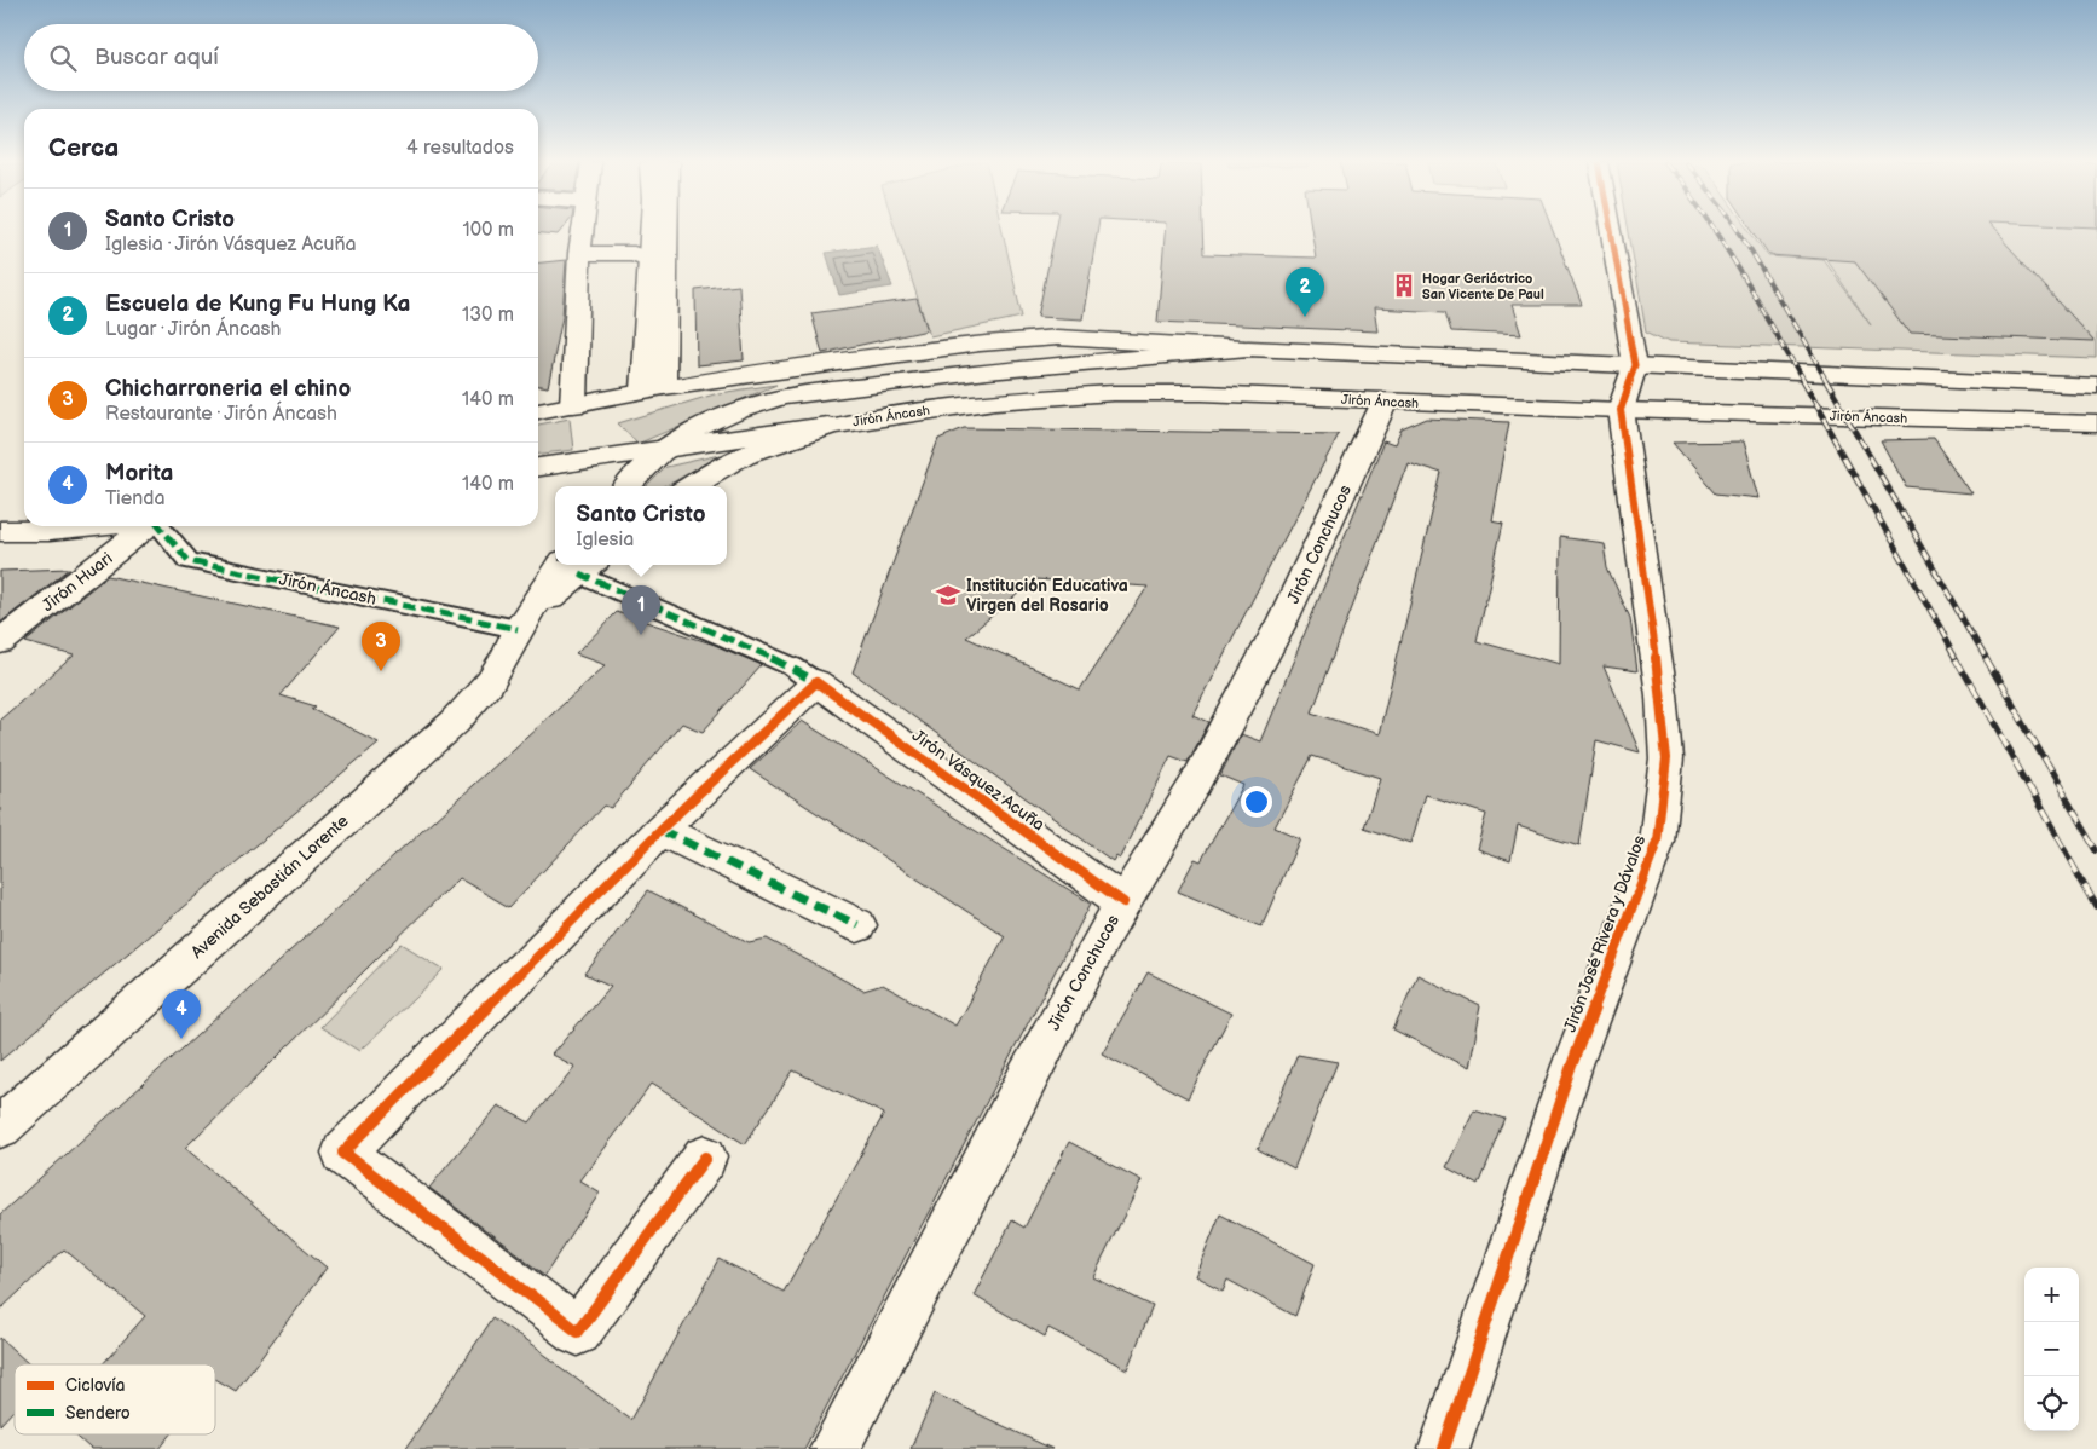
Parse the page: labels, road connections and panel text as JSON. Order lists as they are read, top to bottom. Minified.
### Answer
{"streets":{"main road":["Jirón Áncash","Jirón Conchucos","Jirón Huari","Jirón Vásquez Acuña","Avenida Sebastián Lorente","Jirón José Rivera y Dávalos"]},"crossings":[["Jirón Áncash","Jirón Conchucos"],["Jirón Áncash","Avenida Sebastián Lorente"],["Jirón Áncash","Jirón José Rivera y Dávalos"],["Jirón Conchucos","Jirón Vásquez Acuña"],["Jirón Vásquez Acuña","Avenida Sebastián Lorente"]],"places":{"building":["Hogar Geriáctrico San Vicente De Paul"],"school or university":["Institución Educativa Virgen del Rosario"]},"legend":["Ciclovía","Sendero"],"page":{"search":"Buscar aquí","heading":["Cerca","4 resultados"],"list":[{"mark":"1","name":"Santo Cristo","note":"Iglesia · Jirón Vásquez Acuña","value":"100 m"},{"mark":"2","name":"Escuela de Kung Fu Hung Ka","note":"Lugar · Jirón Áncash","value":"130 m"},{"mark":"3","name":"Chicharroneria el chino","note":"Restaurante · Jirón Áncash","value":"140 m"},{"mark":"4","name":"Morita","note":"Tienda","value":"140 m"}],"pins":["2","1","3","4"],"popup":["Santo Cristo","Iglesia"],"map_buttons":["+","−"]}}
